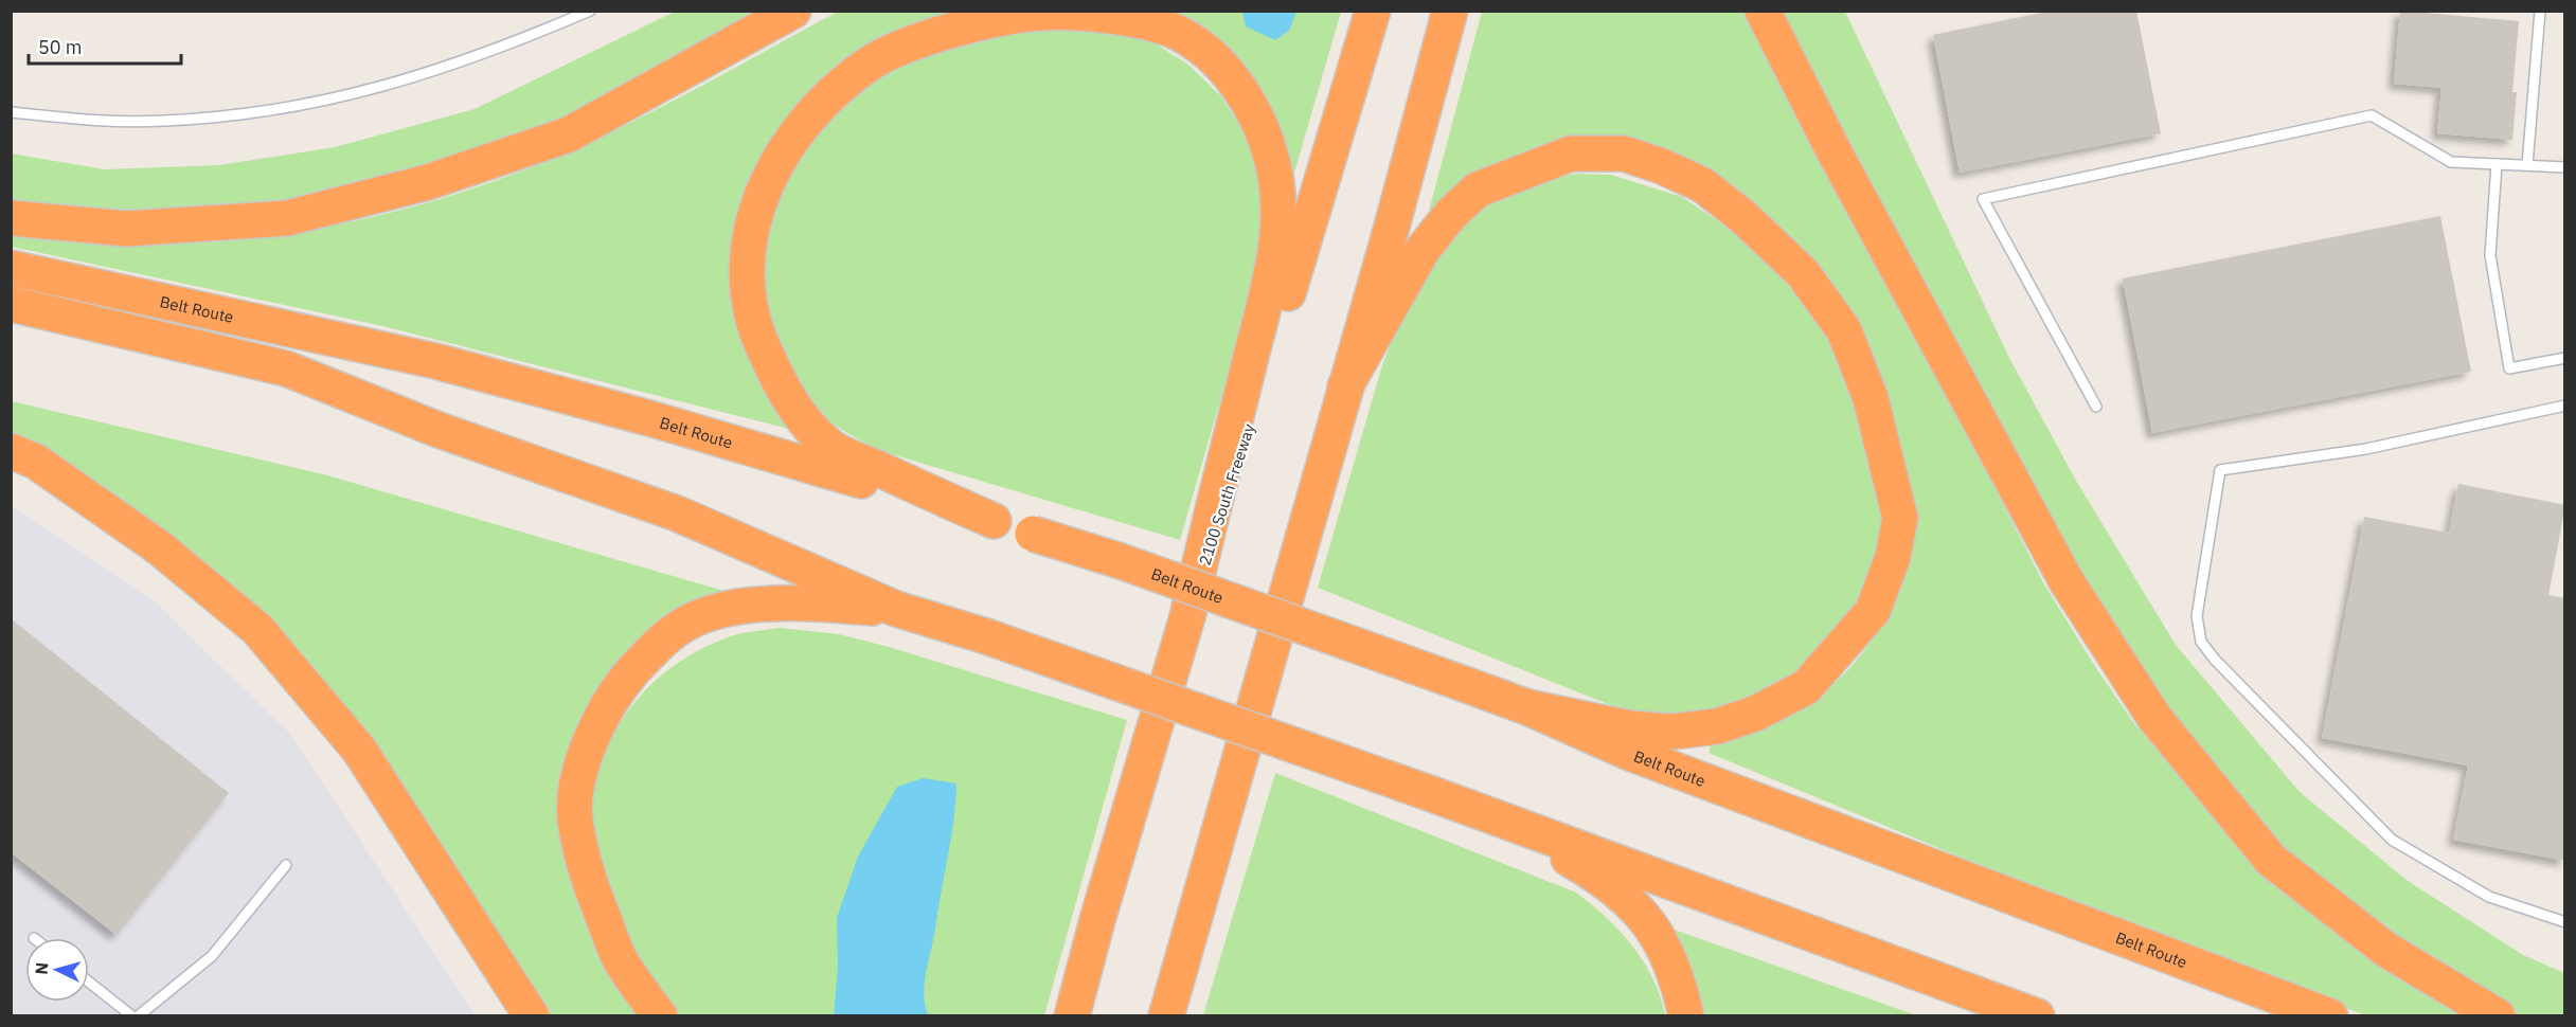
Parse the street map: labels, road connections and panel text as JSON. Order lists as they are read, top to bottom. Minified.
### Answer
{"streets":{"highway":["Belt Route","2100 South Freeway"]},"scale_bar":"50 m","north":"left"}
